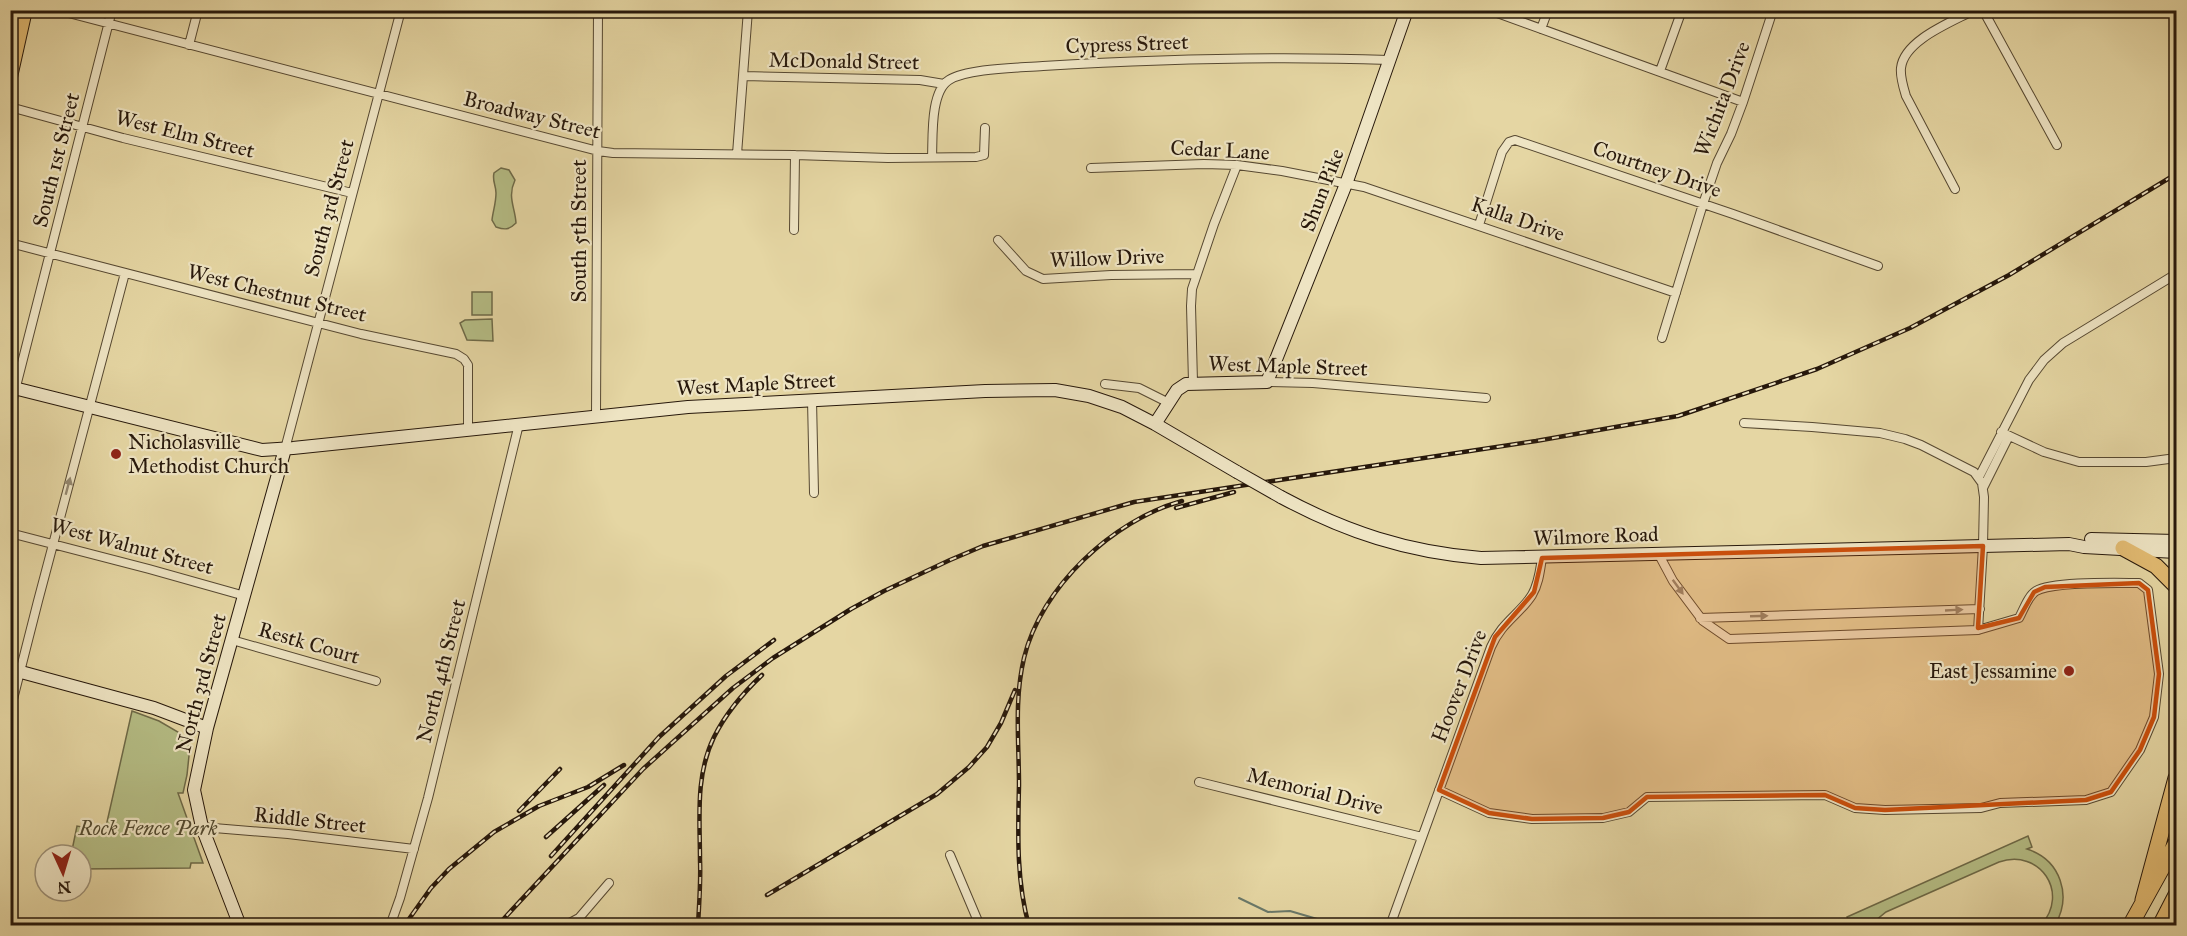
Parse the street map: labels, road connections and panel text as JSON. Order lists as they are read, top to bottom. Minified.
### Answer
{"streets":{"main road":["Shun Pike","West Maple Street","Wilmore Road","North 3rd Street"],"street":["Cypress Street","McDonald Street","Wichita Drive","Broadway Street","West Elm Street","Cedar Lane","South 1st Street","Courtney Drive","South 3rd Street","Kalla Drive","South 5th Street","Willow Drive","West Chestnut Street","West Walnut Street","Restk Court","North 4th Street","Hoover Drive","Memorial Drive","Riddle Street"]},"crossings":[["Cypress Street","McDonald Street"],["Cypress Street","Shun Pike"],["Wichita Drive","Courtney Drive"],["Wichita Drive","Kalla Drive"],["Broadway Street","South 1st Street"],["Broadway Street","South 3rd Street"],["Broadway Street","South 5th Street"],["West Elm Street","South 1st Street"],["West Elm Street","South 3rd Street"],["Cedar Lane","Shun Pike"],["Cedar Lane","Kalla Drive"],["South 1st Street","West Chestnut Street"],["South 1st Street","West Maple Street"],["Courtney Drive","Kalla Drive"],["Shun Pike","Kalla Drive"],["Shun Pike","West Maple Street"],["South 3rd Street","West Chestnut Street"],["South 3rd Street","West Maple Street"],["South 3rd Street","North 3rd Street"],["South 5th Street","West Maple Street"],["West Chestnut Street","West Maple Street"],["West Maple Street","Wilmore Road"],["West Maple Street","North 4th Street"],["West Maple Street","North 3rd Street"],["Wilmore Road","Hoover Drive"],["West Walnut Street","North 3rd Street"],["Restk Court","North 3rd Street"],["North 4th Street","Riddle Street"],["North 3rd Street","Riddle Street"],["Hoover Drive","Memorial Drive"]],"parks":["Rock Fence Park"],"places":["Nicholasville Methodist Church","East Jessamine"],"north":"bottom"}
